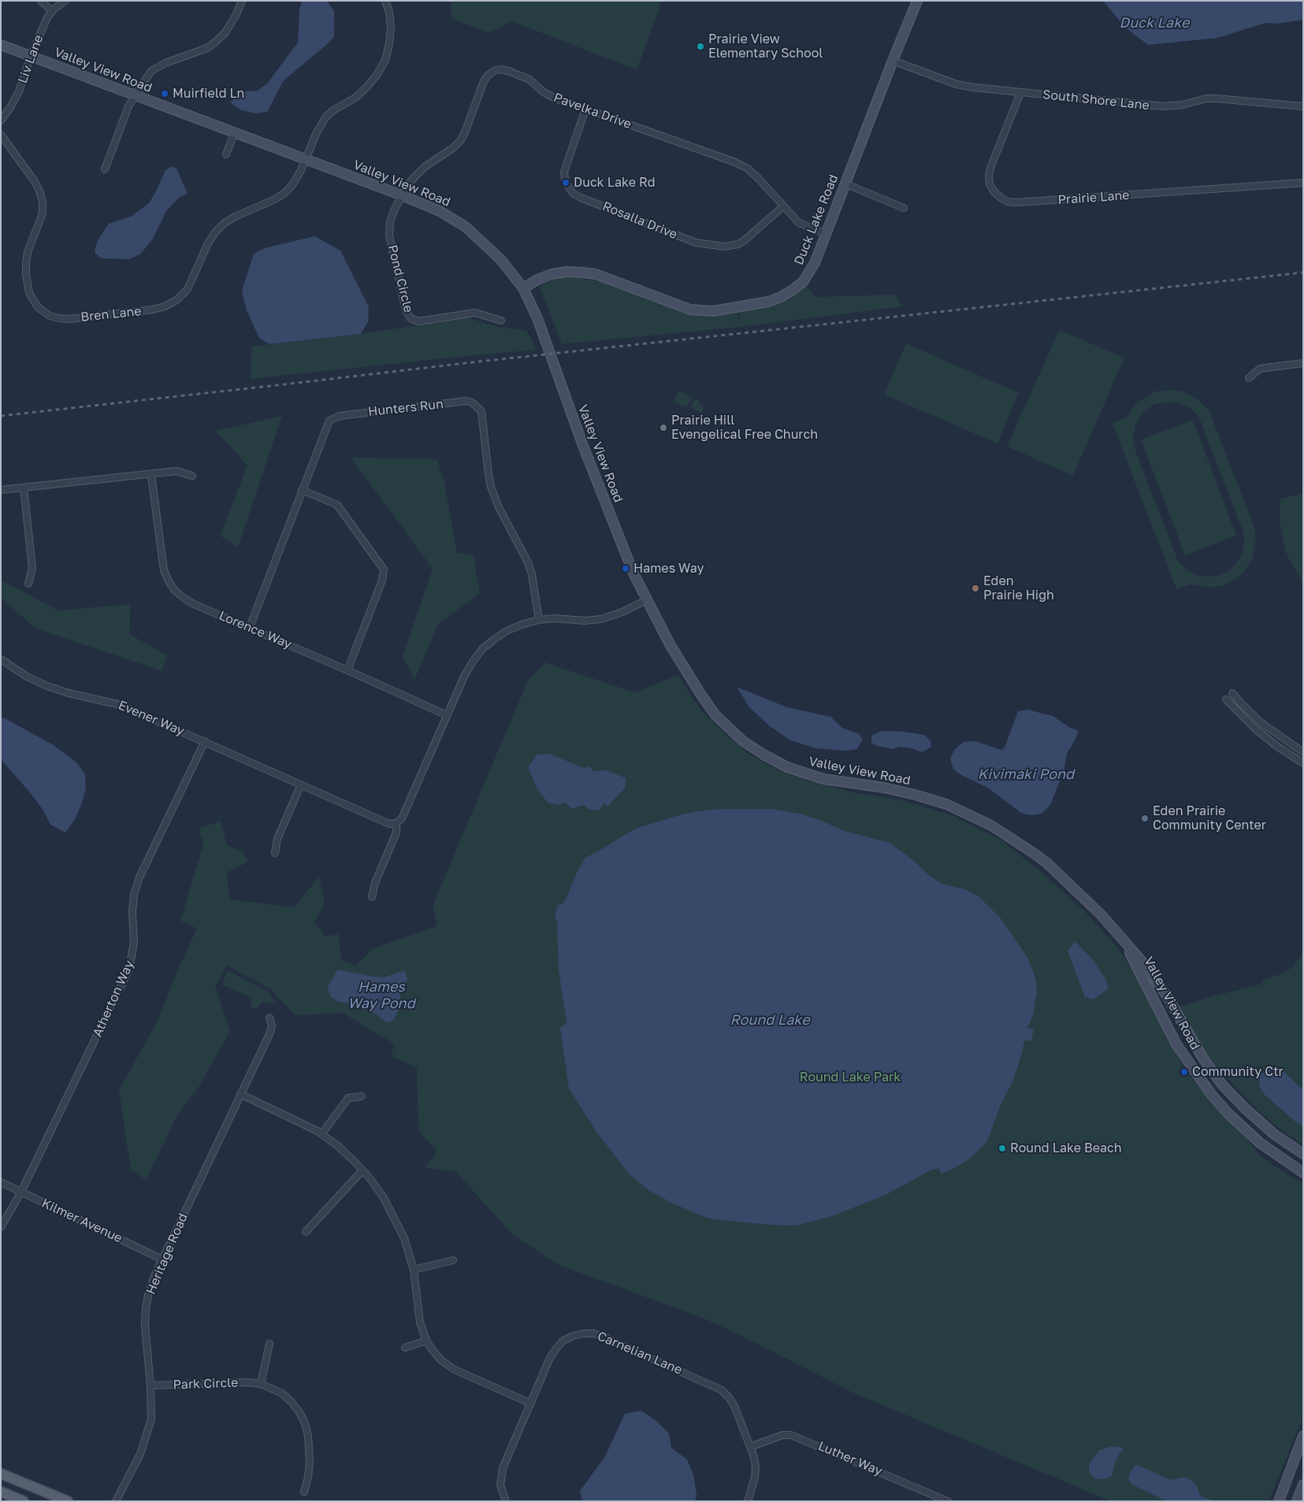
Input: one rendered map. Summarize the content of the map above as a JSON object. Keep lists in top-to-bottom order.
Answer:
{
  "streets": {
    "street": [
      "Liv Lane",
      "Valley View Road",
      "South Shore Lane",
      "Pavelka Drive",
      "Prairie Lane",
      "Duck Lake Road",
      "Rosalla Drive",
      "Pond Circle",
      "Bren Lane",
      "Hunters Run",
      "Lorence Way",
      "Evener Way",
      "Atherton Way",
      "Kilmer Avenue",
      "Heritage Road",
      "Carnelian Lane",
      "Park Circle",
      "Luther Way"
    ]
  },
  "crossings": [
    ["Liv Lane", "Valley View Road"],
    ["Valley View Road", "Pavelka Drive"],
    ["Valley View Road", "Duck Lake Road"],
    ["Valley View Road", "Pond Circle"],
    ["Valley View Road", "Bren Lane"],
    ["South Shore Lane", "Prairie Lane"],
    ["South Shore Lane", "Duck Lake Road"],
    ["Pavelka Drive", "Duck Lake Road"],
    ["Pavelka Drive", "Rosalla Drive"],
    ["Pavelka Drive", "Pond Circle"],
    ["Hunters Run", "Lorence Way"],
    ["Evener Way", "Atherton Way"],
    ["Atherton Way", "Kilmer Avenue"],
    ["Kilmer Avenue", "Heritage Road"],
    ["Heritage Road", "Park Circle"],
    ["Carnelian Lane", "Luther Way"]
  ],
  "water": [
    "Duck Lake",
    "Kivimaki Pond",
    "Hames Way Pond",
    "Round Lake"
  ],
  "parks": ["Round Lake Park"],
  "places": [
    "Prairie View Elementary School",
    "Muirfield Ln",
    "Duck Lake Rd",
    "Prairie Hill Evengelical Free Church",
    "Hames Way",
    "Eden Prairie High",
    "Eden Prairie Community Center",
    "Community Ctr",
    "Round Lake Beach"
  ]
}
